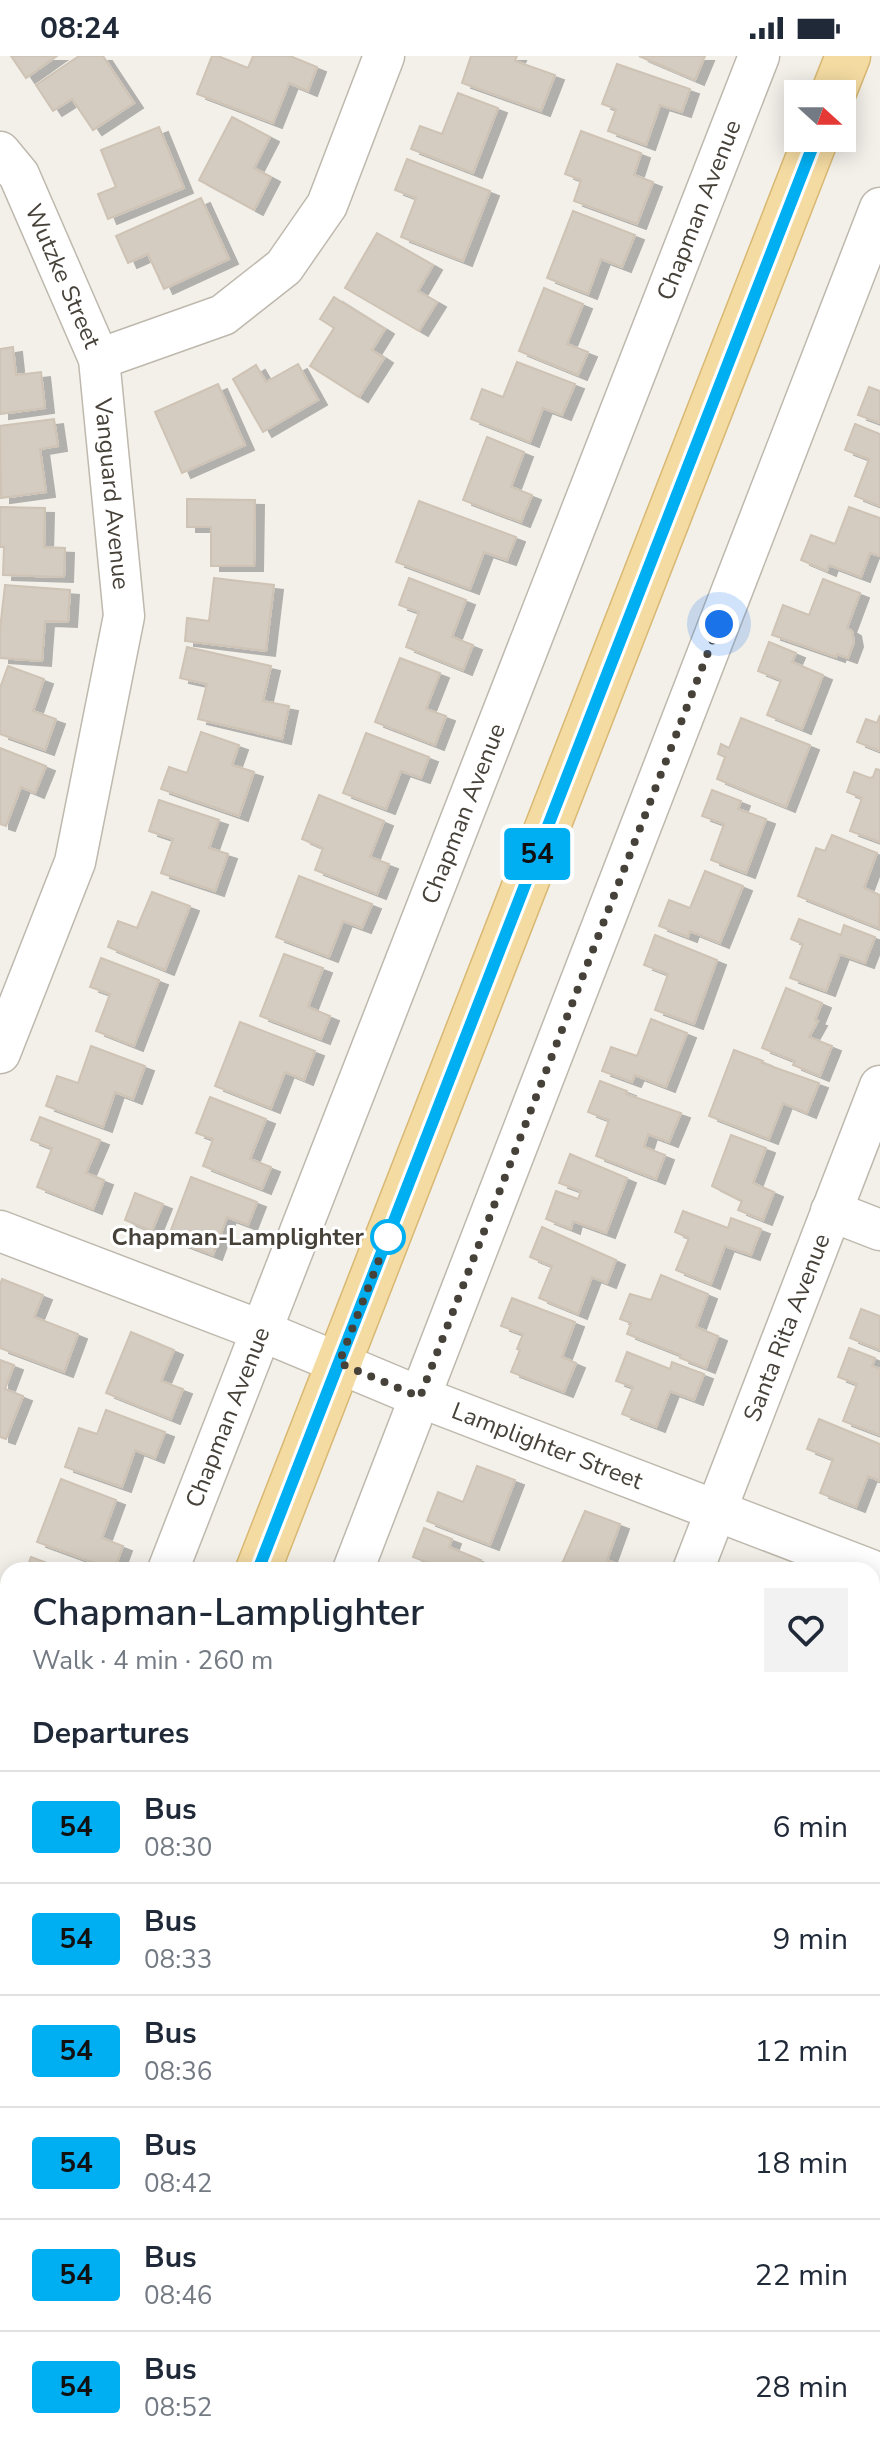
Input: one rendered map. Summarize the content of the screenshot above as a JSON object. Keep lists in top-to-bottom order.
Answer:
{
  "streets": {
    "street": [
      "Chapman Avenue",
      "Wutzke Street",
      "Vanguard Avenue",
      "Santa Rita Avenue",
      "Lamplighter Street"
    ]
  },
  "crossings": [
    ["Chapman Avenue", "Lamplighter Street"],
    ["Wutzke Street", "Vanguard Avenue"],
    ["Santa Rita Avenue", "Lamplighter Street"]
  ],
  "places": ["Chapman-Lamplighter"],
  "lines": ["bus line 54"],
  "north": "right",
  "page": {
    "status": "08:24",
    "on_map": "54",
    "heading": [
      ["Chapman-Lamplighter", "Walk · 4 min · 260 m"],
      "Departures"
    ],
    "list": [
      {
        "mark": "54",
        "name": "Bus",
        "note": "08:30",
        "value": "6 min"
      },
      {
        "mark": "54",
        "name": "Bus",
        "note": "08:33",
        "value": "9 min"
      },
      {
        "mark": "54",
        "name": "Bus",
        "note": "08:36",
        "value": "12 min"
      },
      {
        "mark": "54",
        "name": "Bus",
        "note": "08:42",
        "value": "18 min"
      },
      {
        "mark": "54",
        "name": "Bus",
        "note": "08:46",
        "value": "22 min"
      },
      {
        "mark": "54",
        "name": "Bus",
        "note": "08:52",
        "value": "28 min"
      }
    ]
  }
}
